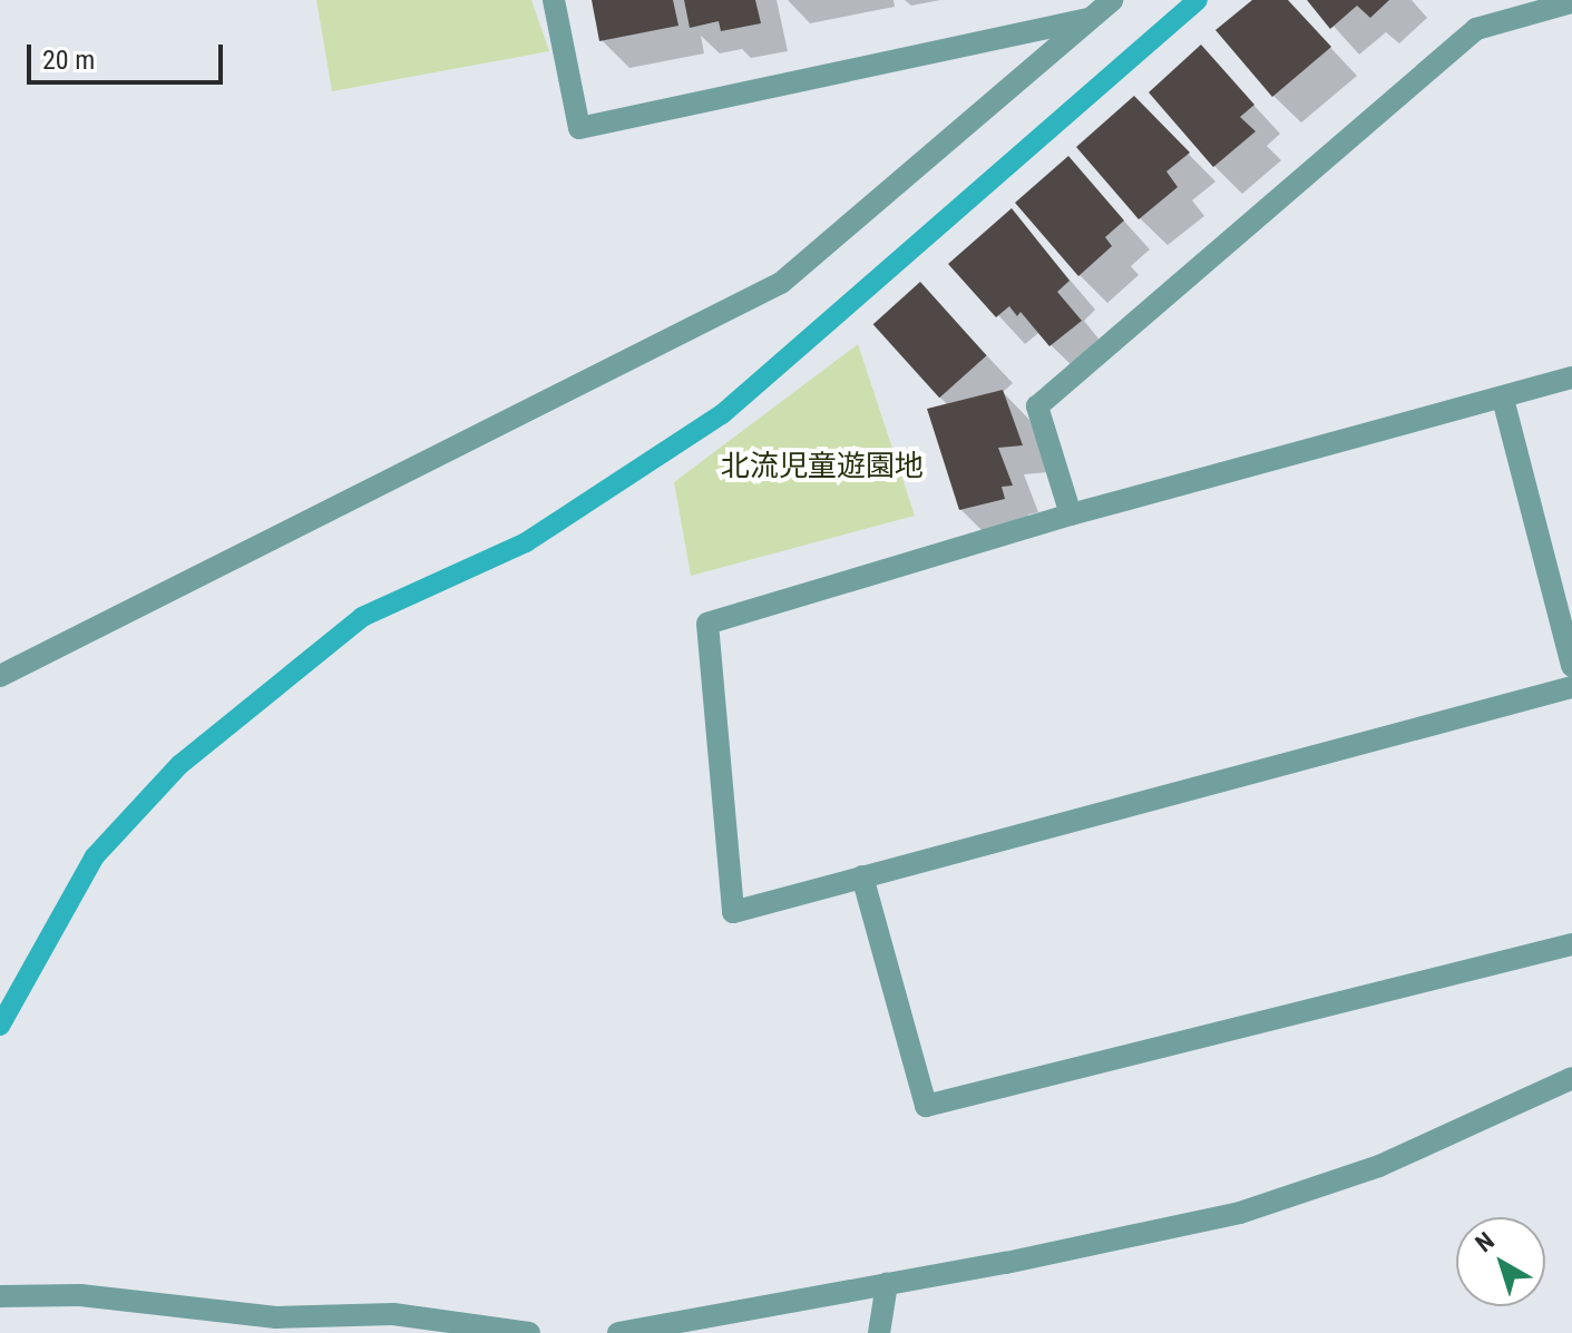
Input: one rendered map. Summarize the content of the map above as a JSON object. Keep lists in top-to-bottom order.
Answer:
{
  "parks": ["北流児童遊園地"],
  "scale_bar": "20 m",
  "north": "top left"
}
